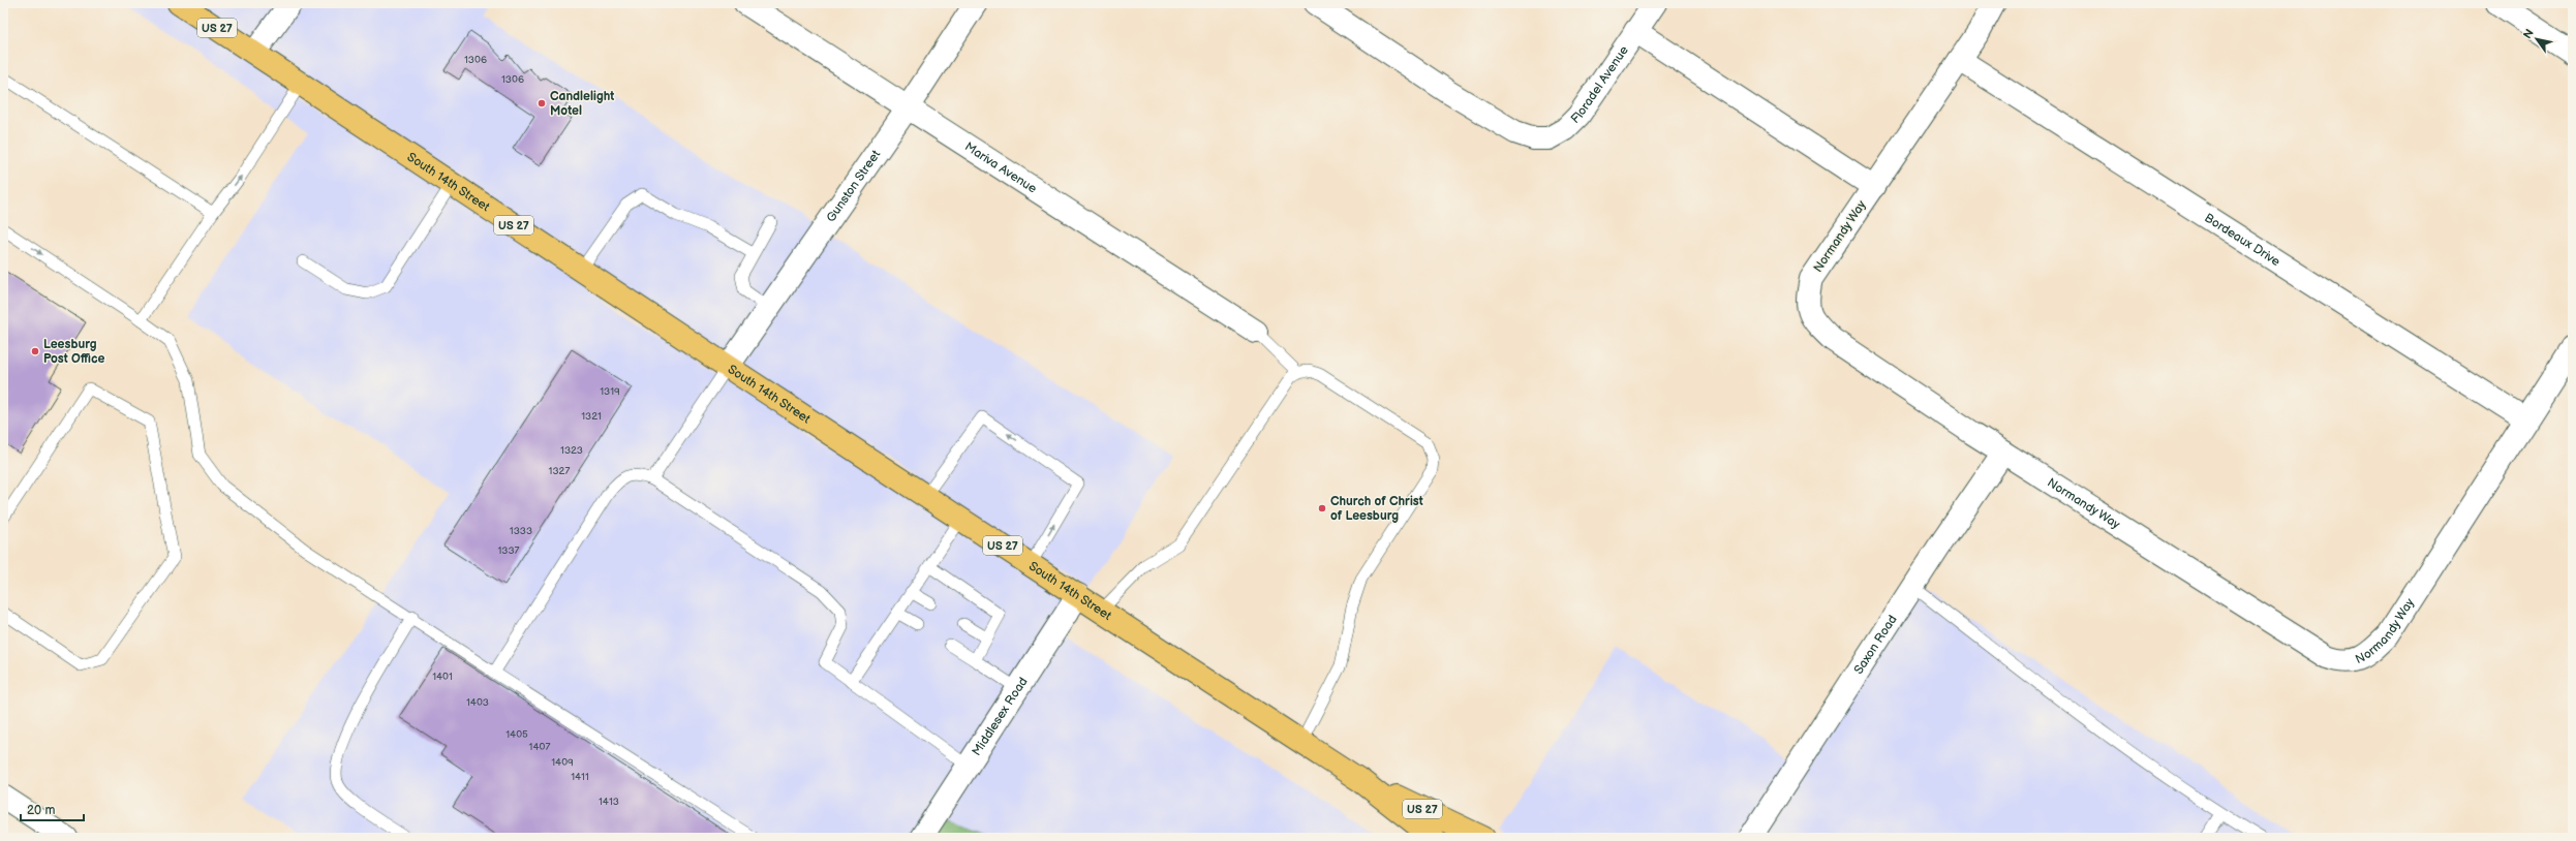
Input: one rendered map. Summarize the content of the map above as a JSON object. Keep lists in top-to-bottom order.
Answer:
{
  "streets": {
    "highway": ["US 27", "South 14th Street"],
    "street": [
      "Floradel Avenue",
      "Mariva Avenue",
      "Gunston Street",
      "Normandy Way",
      "Bordeaux Drive",
      "Saxon Road",
      "Middlesex Road"
    ]
  },
  "crossings": [
    ["Floradel Avenue", "Normandy Way"],
    ["Mariva Avenue", "Gunston Street"],
    ["South 14th Street", "Gunston Street"],
    ["South 14th Street", "Middlesex Road"],
    ["Normandy Way", "Bordeaux Drive"],
    ["Normandy Way", "Saxon Road"]
  ],
  "places": ["Candlelight Motel", "Leesburg Post Office", "Church of Christ of Leesburg"],
  "house_numbers": [
    "1306",
    "1306",
    "1319",
    "1321",
    "1323",
    "1327",
    "1333",
    "1337",
    "1401",
    "1403",
    "1405",
    "1407",
    "1409",
    "1411",
    "1413"
  ],
  "scale_bar": "20 m",
  "north": "top left"
}
